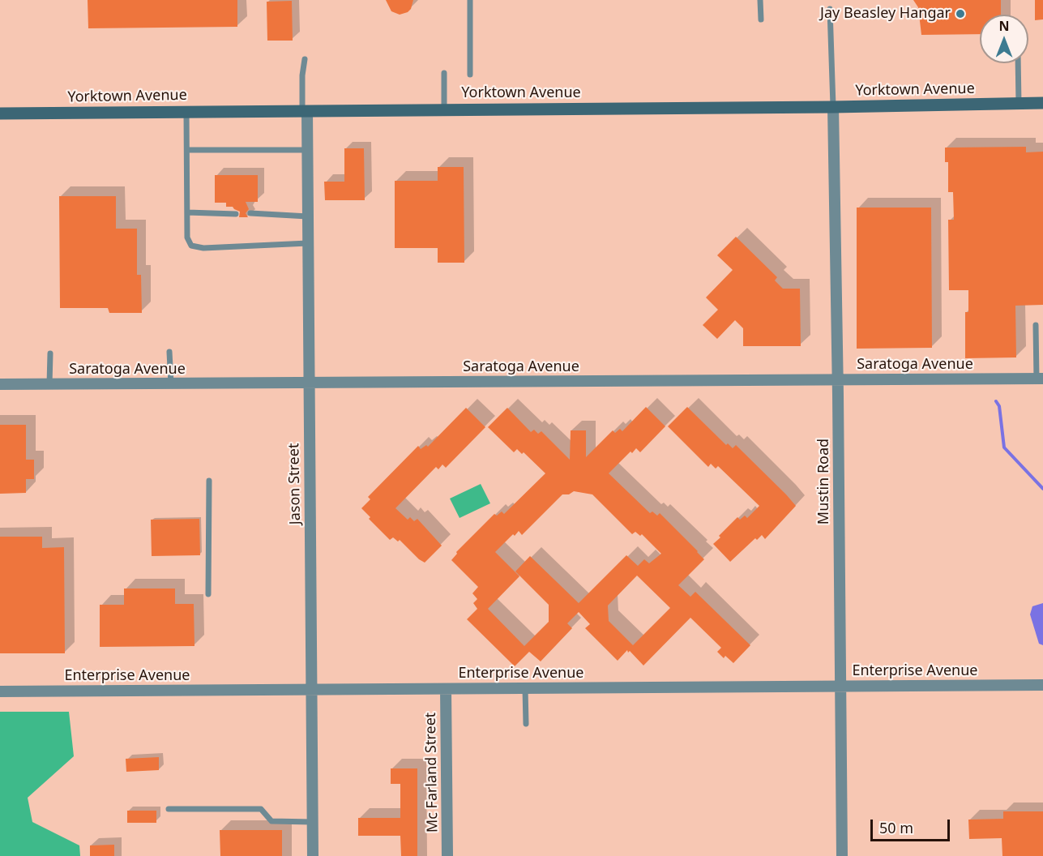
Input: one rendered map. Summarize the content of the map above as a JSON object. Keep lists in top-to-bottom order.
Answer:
{
  "streets": {
    "main road": ["Yorktown Avenue"],
    "street": [
      "Saratoga Avenue",
      "Mustin Road",
      "Jason Street",
      "Enterprise Avenue",
      "Mc Farland Street"
    ]
  },
  "crossings": [
    ["Yorktown Avenue", "Mustin Road"],
    ["Yorktown Avenue", "Jason Street"],
    ["Saratoga Avenue", "Mustin Road"],
    ["Saratoga Avenue", "Jason Street"],
    ["Mustin Road", "Enterprise Avenue"],
    ["Jason Street", "Enterprise Avenue"],
    ["Enterprise Avenue", "Mc Farland Street"]
  ],
  "places": ["Jay Beasley Hangar"],
  "scale_bar": "50 m",
  "north": "top"
}
